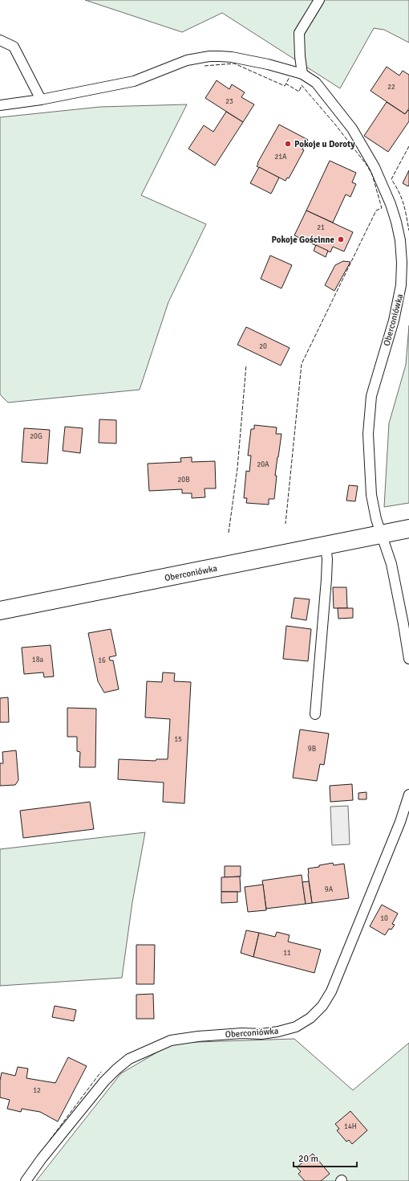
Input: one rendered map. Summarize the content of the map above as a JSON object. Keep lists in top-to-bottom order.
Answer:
{
  "streets": {
    "street": ["Oberconiówka"]
  },
  "places": ["Pokoje u Doroty", "Pokoje Gościnne"],
  "house_numbers": [
    "22",
    "23",
    "21A",
    "21",
    "20",
    "20G",
    "20A",
    "20B",
    "18a",
    "16",
    "15",
    "9B",
    "9A",
    "10",
    "11",
    "12",
    "14H"
  ],
  "scale_bar": "20 m"
}
